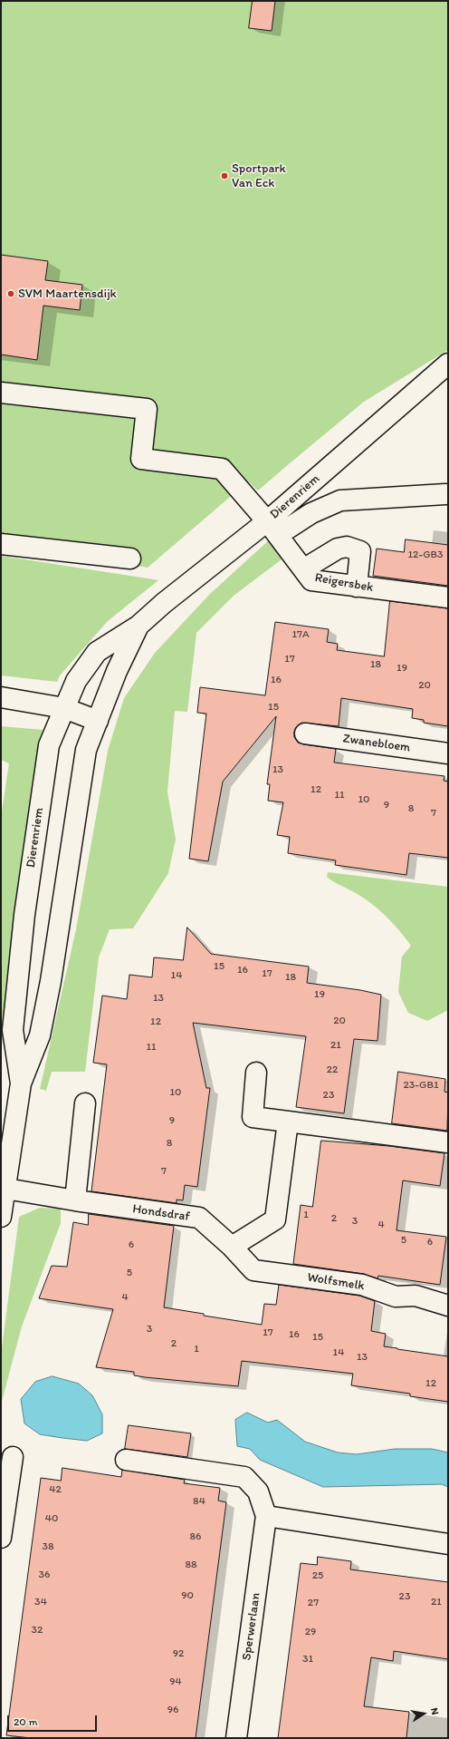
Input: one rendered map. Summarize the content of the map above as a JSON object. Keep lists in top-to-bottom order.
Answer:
{
  "streets": {
    "street": [
      "Dierenriem",
      "Reigersbek",
      "Zwanebloem",
      "Hondsdraf",
      "Wolfsmelk",
      "Sperwerlaan"
    ]
  },
  "crossings": [
    ["Dierenriem", "Reigersbek"],
    ["Dierenriem", "Hondsdraf"],
    ["Hondsdraf", "Wolfsmelk"]
  ],
  "places": ["Sportpark Van Eck", "SVM Maartensdijk"],
  "house_numbers": [
    "12-GB3",
    "17A",
    "17",
    "18",
    "19",
    "16",
    "20",
    "15",
    "13",
    "12",
    "11",
    "10",
    "9",
    "8",
    "7",
    "15",
    "16",
    "17",
    "14",
    "18",
    "19",
    "13",
    "20",
    "12",
    "21",
    "11",
    "22",
    "23-GB1",
    "10",
    "23",
    "9",
    "8",
    "7",
    "1",
    "2",
    "3",
    "4",
    "5",
    "6",
    "6",
    "5",
    "4",
    "3",
    "17",
    "16",
    "15",
    "2",
    "1",
    "14",
    "13",
    "12",
    "42",
    "84",
    "40",
    "86",
    "38",
    "88",
    "36",
    "25",
    "90",
    "23",
    "34",
    "21",
    "27",
    "32",
    "29",
    "92",
    "31",
    "94",
    "96"
  ],
  "scale_bar": "20 m",
  "north": "right"
}
